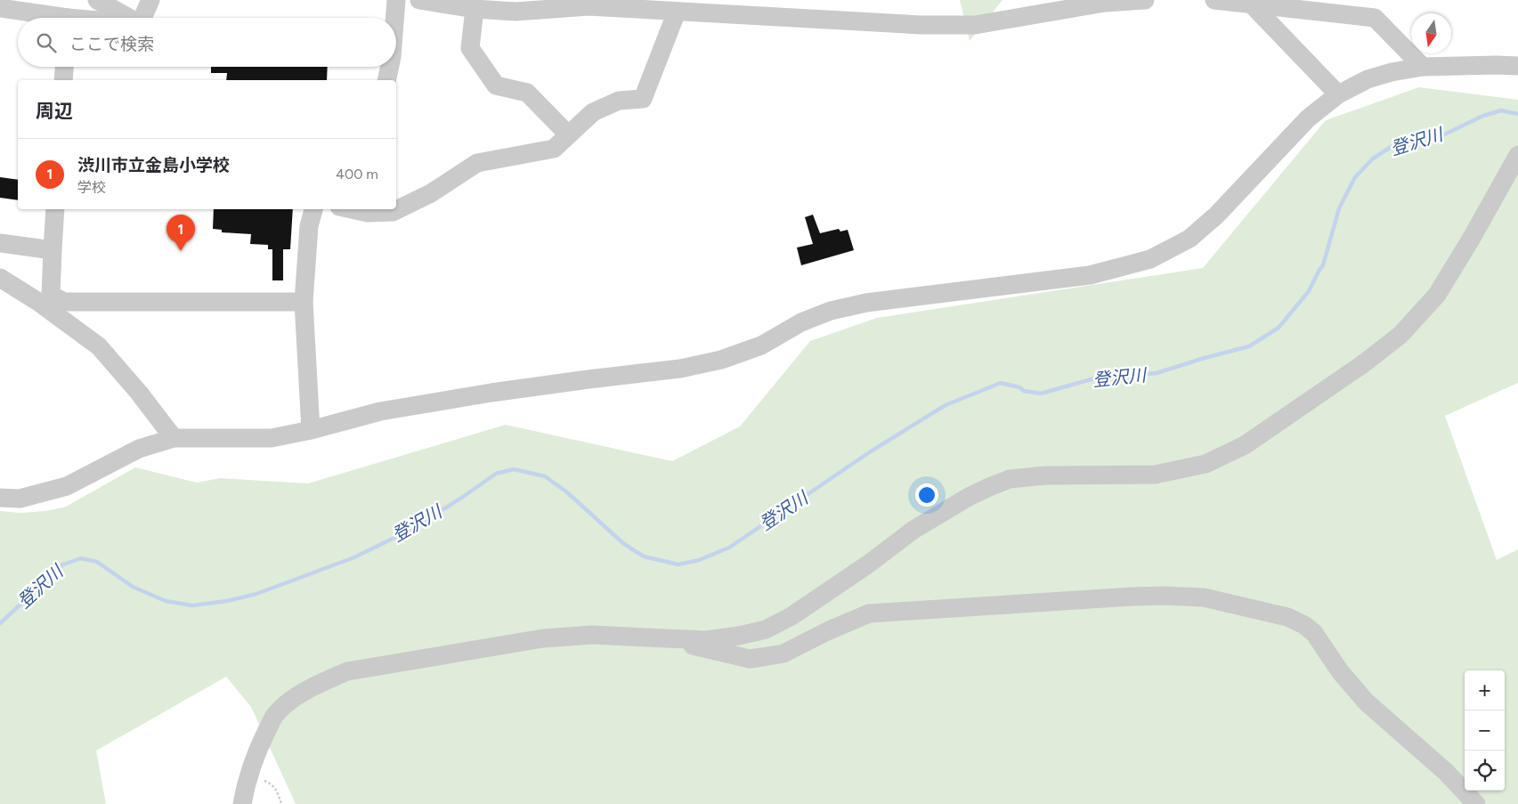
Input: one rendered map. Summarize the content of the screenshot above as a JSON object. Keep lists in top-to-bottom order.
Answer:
{
  "water": ["登沢川"],
  "north": "bottom",
  "page": {
    "search": "ここで検索",
    "heading": "周辺",
    "list": [
      {
        "mark": "1",
        "name": "渋川市立金島小学校",
        "note": "学校",
        "value": "400 m"
      }
    ],
    "pins": "1",
    "map_buttons": ["+", "−"]
  }
}
